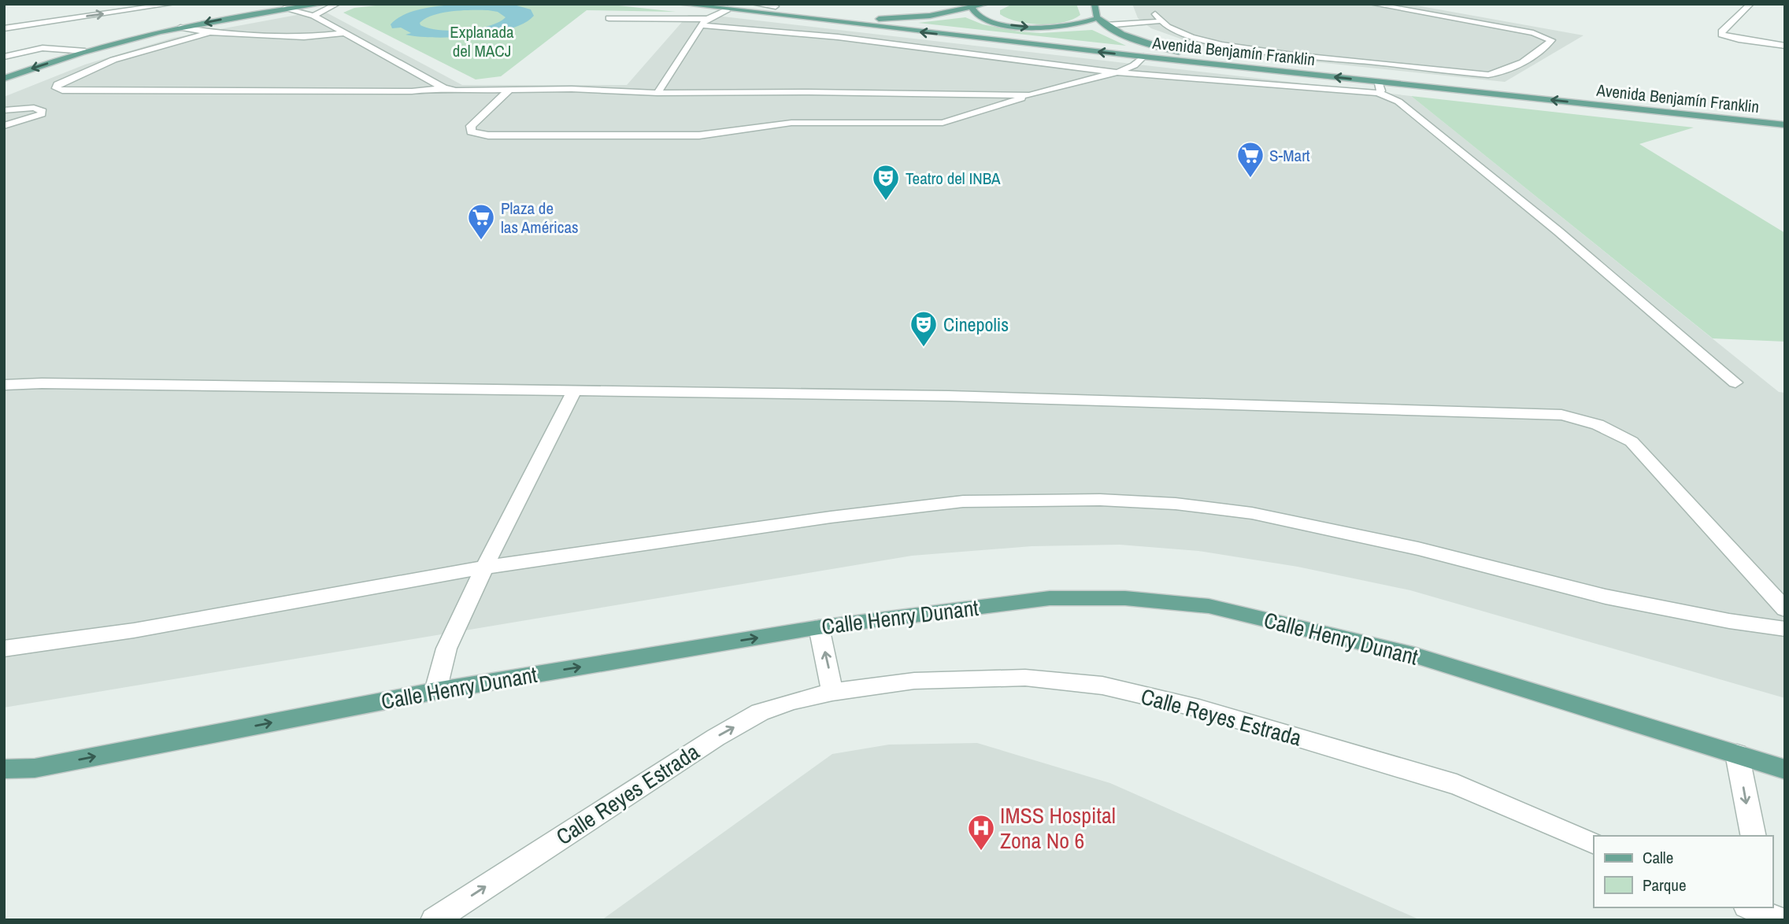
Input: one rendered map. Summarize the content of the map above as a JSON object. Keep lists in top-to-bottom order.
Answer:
{
  "streets": {
    "main road": ["Avenida Benjamín Franklin", "Calle Henry Dunant"],
    "street": ["Calle Reyes Estrada"]
  },
  "one_way": ["Calle Henry Dunant", "Calle Reyes Estrada"],
  "parks": ["Explanada del MACJ"],
  "places": {
    "supermarket": ["S-Mart", "Plaza de las Américas"],
    "theatre": ["Teatro del INBA", "Cinepolis"],
    "hospital": ["IMSS Hospital Zona No 6"]
  },
  "legend": ["Calle", "Parque"]
}
